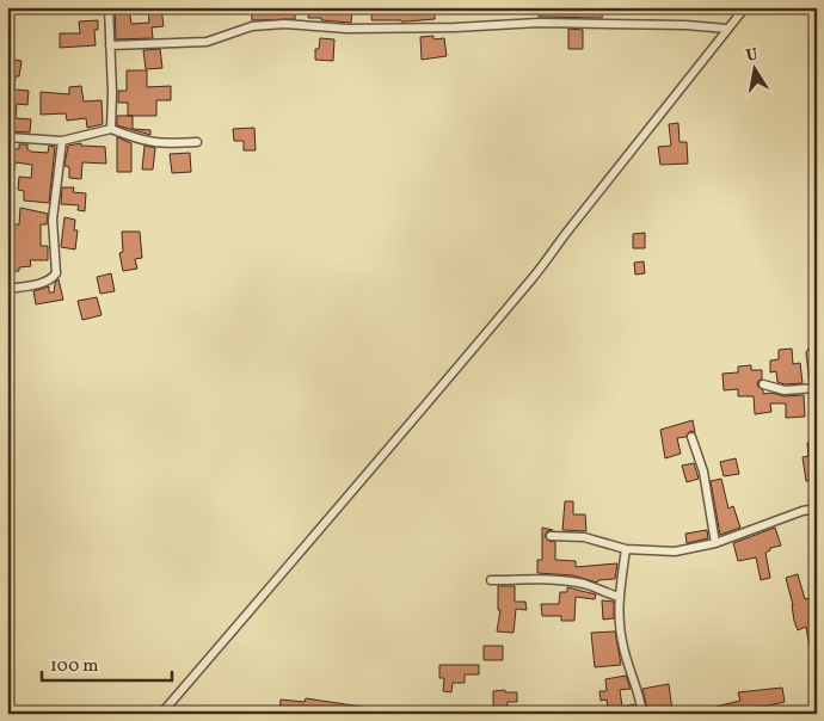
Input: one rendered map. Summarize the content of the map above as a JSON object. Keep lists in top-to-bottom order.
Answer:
{
  "scale_bar": "100 m",
  "north": "top"
}
